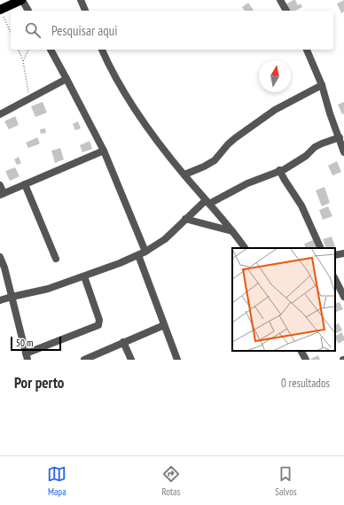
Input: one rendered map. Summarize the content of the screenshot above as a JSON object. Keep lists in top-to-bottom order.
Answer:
{
  "scale_bar": "50 m",
  "north": "top",
  "page": {
    "search": "Pesquisar aqui",
    "scale": "50 m",
    "heading": ["Por perto", "0 resultados"],
    "nav": ["Mapa", "Rotas", "Salvos"]
  }
}
